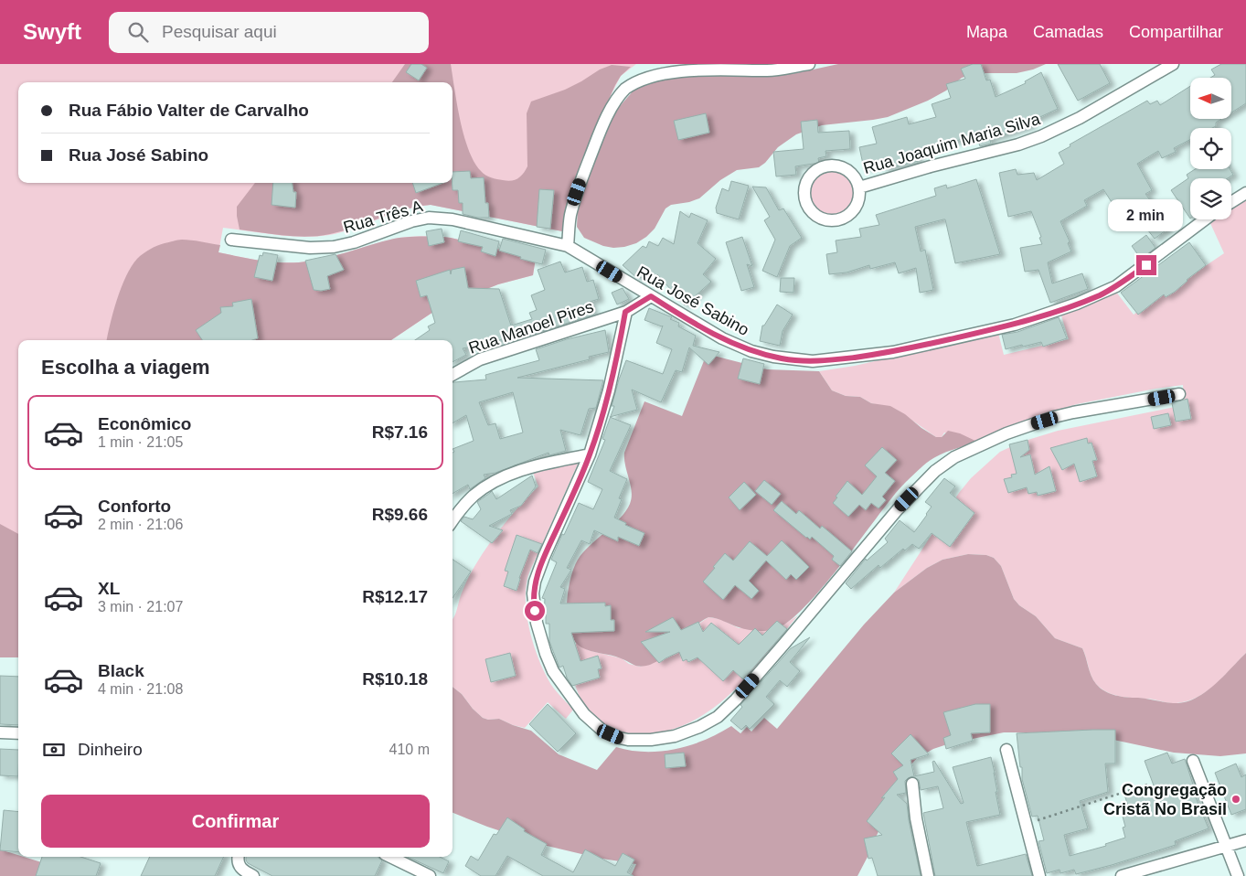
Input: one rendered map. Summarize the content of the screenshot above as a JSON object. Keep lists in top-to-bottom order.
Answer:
{
  "streets": {
    "street": [
      "Rua Joaquim Maria Silva",
      "Rua Três A",
      "Rua José Sabino",
      "Rua Manoel Pires"
    ]
  },
  "crossings": [
    ["Rua Três A", "Rua José Sabino"],
    ["Rua José Sabino", "Rua Manoel Pires"]
  ],
  "places": ["Congregação Cristã No Brasil"],
  "north": "left",
  "page": {
    "header": "Swyft",
    "search": "Pesquisar aqui",
    "nav": ["Mapa", "Camadas", "Compartilhar"],
    "banner": ["Rua Fábio Valter de Carvalho", "Rua José Sabino"],
    "bubble": "2 min",
    "heading": "Escolha a viagem",
    "list": [
      {
        "name": "Econômico",
        "note": "1 min · 21:05",
        "value": "R$7.16"
      },
      {
        "name": "Conforto",
        "note": "2 min · 21:06",
        "value": "R$9.66"
      },
      {
        "name": "XL",
        "note": "3 min · 21:07",
        "value": "R$12.17"
      },
      {
        "name": "Black",
        "note": "4 min · 21:08",
        "value": "R$10.18"
      }
    ],
    "pay": ["Dinheiro", "410 m"],
    "buttons": "Confirmar"
  }
}
